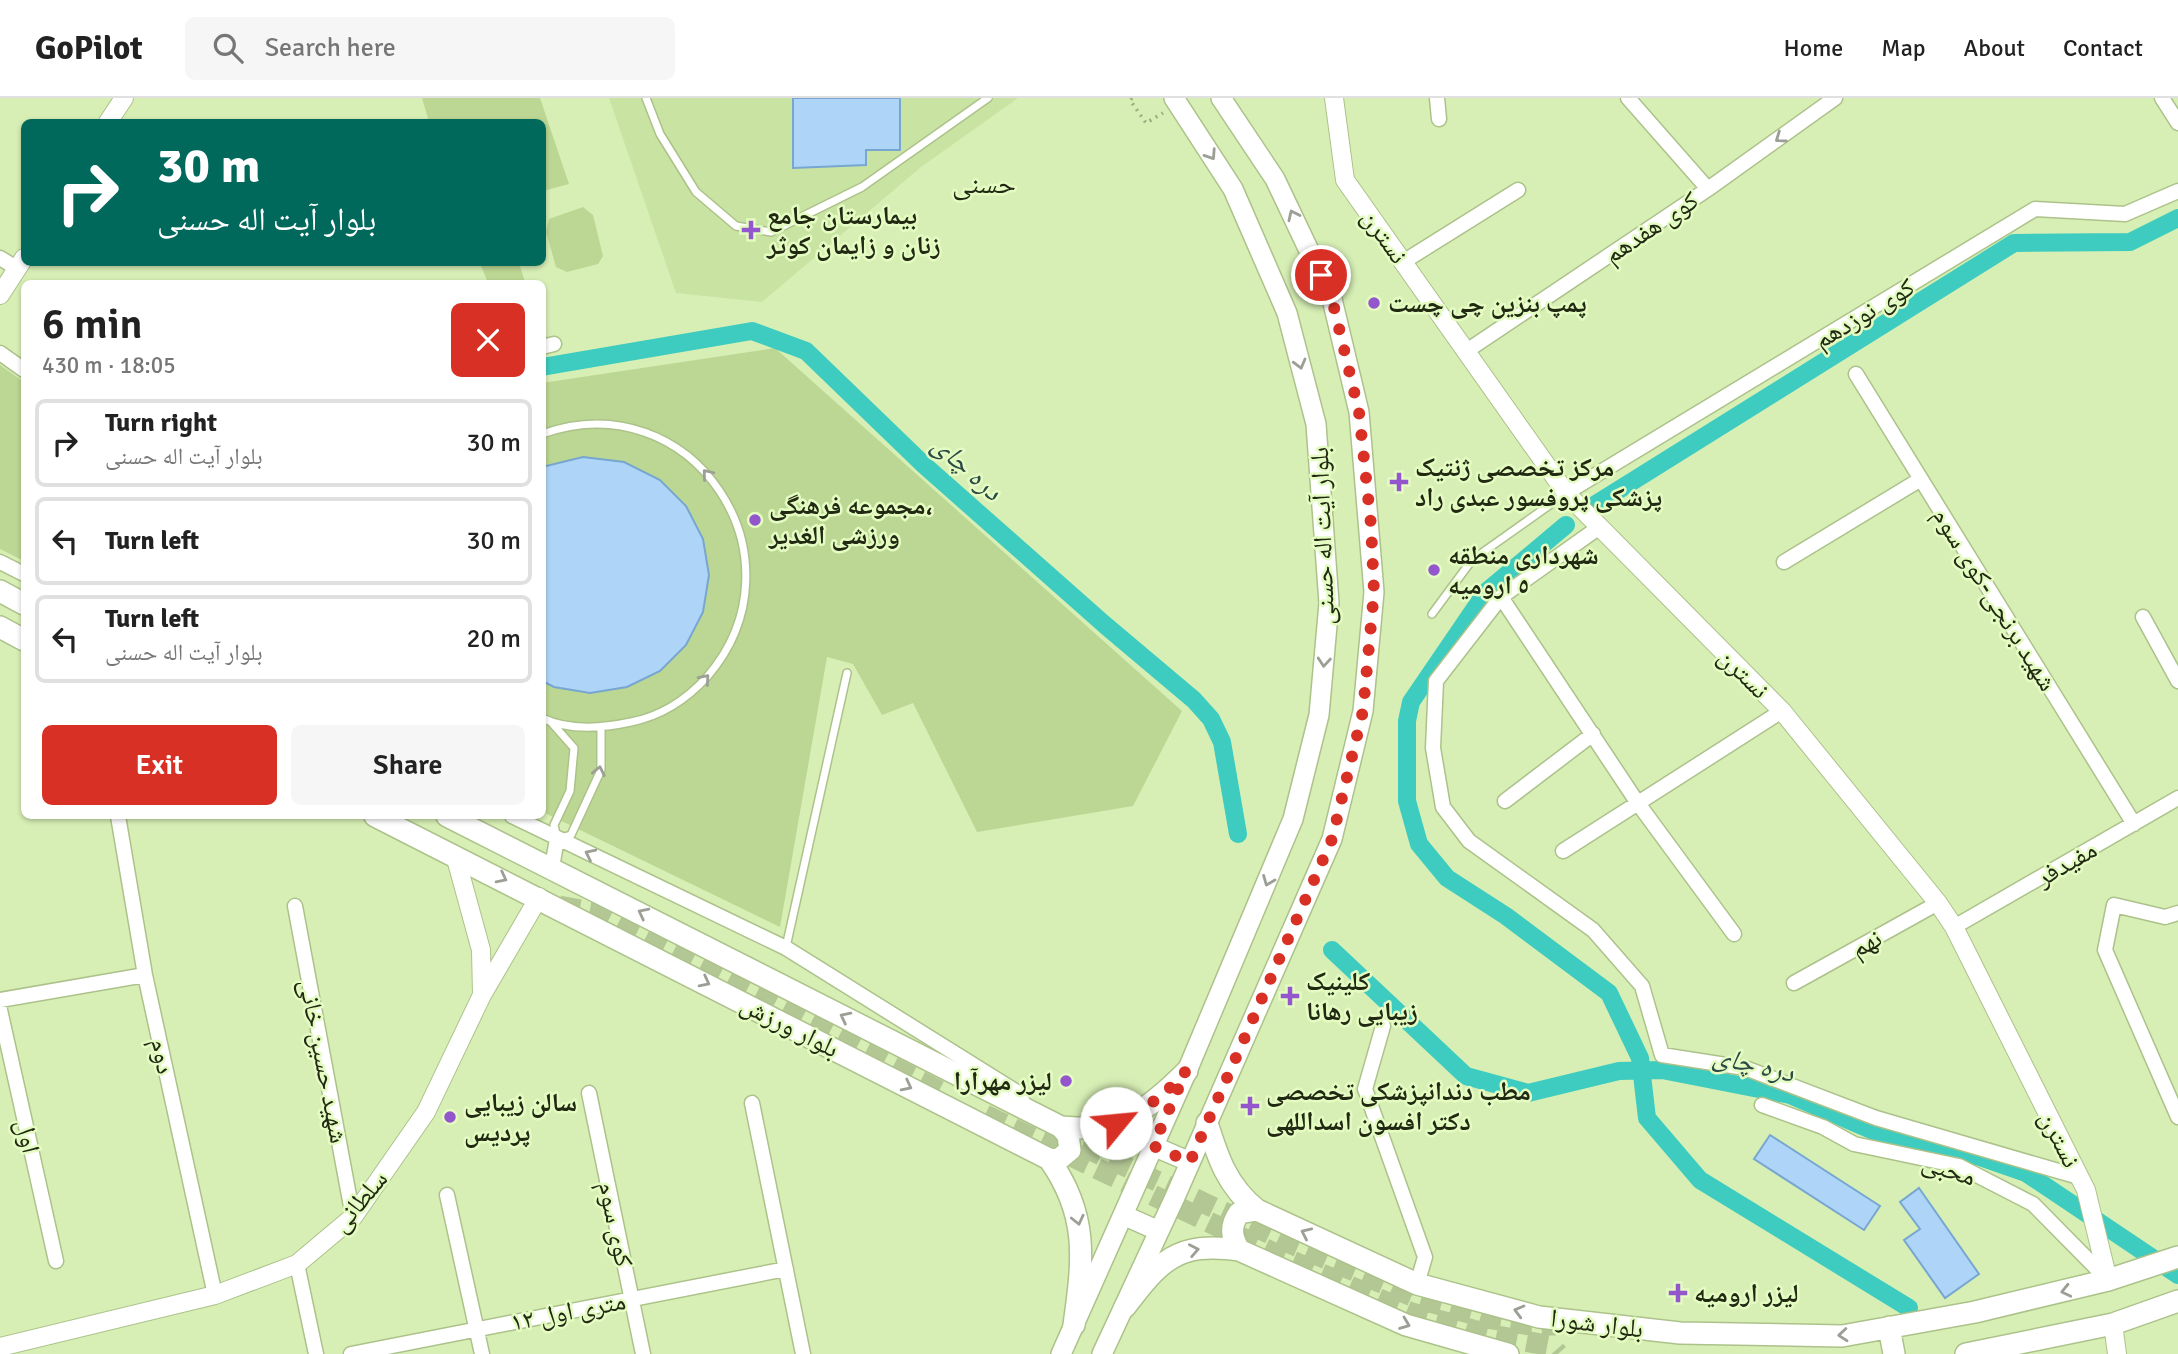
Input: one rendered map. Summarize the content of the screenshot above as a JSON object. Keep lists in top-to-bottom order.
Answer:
{
  "streets": {
    "main road": ["بلوار آیت اله حسنی", "بلوار ورزش", "بلوار شورا"],
    "street": [
      "کوی هفدهم",
      "نسترن",
      "کوی نوزدهم",
      "شهید برنجی-کوی سوم",
      "مفیدفر",
      "نهم",
      "دوم",
      "شهید حسین خانی",
      "اول",
      "محبی",
      "سلطانی",
      "کوی سوم",
      "۱۲ متری اول"
    ]
  },
  "crossings": [
    ["کوی هفدهم", "نسترن"],
    ["نسترن", "کوی نوزدهم"],
    ["نسترن", "مفیدفر"],
    ["نسترن", "نهم"],
    ["نسترن", "محبی"],
    ["نسترن", "بلوار شورا"],
    ["بلوار آیت اله حسنی", "بلوار ورزش"],
    ["بلوار آیت اله حسنی", "بلوار شورا"],
    ["شهید برنجی-کوی سوم", "مفیدفر"],
    ["بلوار ورزش", "سلطانی"],
    ["دوم", "سلطانی"],
    ["شهید حسین خانی", "سلطانی"],
    ["محبی", "بلوار شورا"],
    ["کوی سوم", "۱۲ متری اول"]
  ],
  "districts": ["حسنی"],
  "water": ["دره چای"],
  "places": {
    "health": [
      "بیمارستان جامع زنان و زایمان کوثر",
      "مرکز تخصصی ژنتیک پزشکی پروفسور عبدی راد",
      "کلینیک زیبایی رهانا",
      "مطب دندانپزشکی تخصصی دکتر افسون اسداللهی",
      "لیزر ارومیه"
    ],
    "other": [
      "پمپ بنزین چى چست",
      "مجموعه فرهنگی، ورزشی الغدیر",
      "شهردارى منطقه ٥ ارومیه",
      "لیزر مهرآرا",
      "سالن زیبایی پردیس"
    ]
  },
  "page": {
    "header": "GoPilot",
    "search": "Search here",
    "nav": [
      "Home",
      "Map",
      "About",
      "Contact"
    ],
    "turn": ["30 m", "بلوار آیت اله حسنی"],
    "heading": ["6 min", "430 m · 18:05"],
    "list": [
      {
        "name": "Turn right",
        "note": "بلوار آیت اله حسنی",
        "value": "30 m"
      },
      {
        "name": "Turn left",
        "value": "30 m"
      },
      {
        "name": "Turn left",
        "note": "بلوار آیت اله حسنی",
        "value": "20 m"
      }
    ],
    "buttons": ["Exit", "Share"]
  }
}
